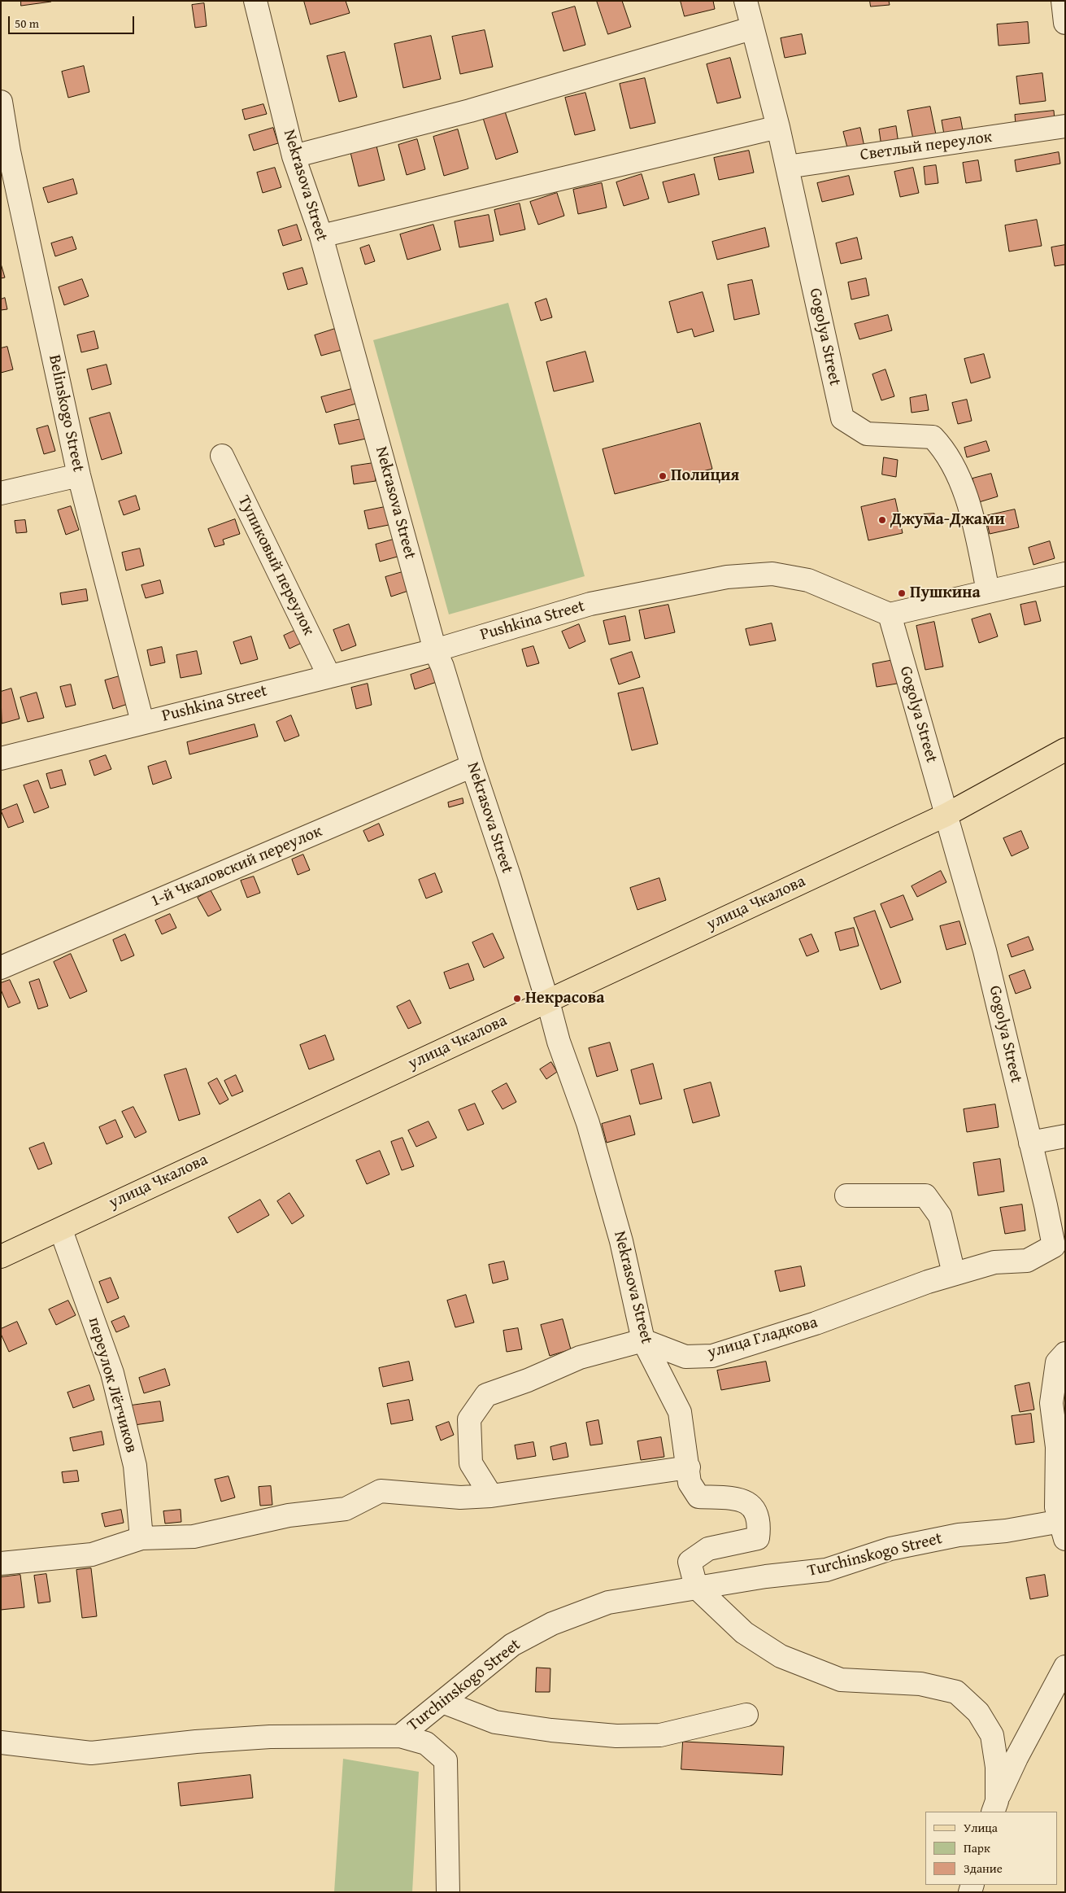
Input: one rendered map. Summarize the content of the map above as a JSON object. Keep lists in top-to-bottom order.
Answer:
{
  "streets": {
    "main road": ["улица Чкалова"],
    "street": [
      "Светлый переулок",
      "Nekrasova Street",
      "Gogolya Street",
      "Belinskogo Street",
      "Тупиковый переулок",
      "Pushkina Street",
      "1-й Чкаловский переулок",
      "улица Гладкова",
      "переулок Лётчиков",
      "Turchinskogo Street"
    ]
  },
  "crossings": [
    ["Светлый переулок", "Gogolya Street"],
    ["Nekrasova Street", "Pushkina Street"],
    ["Nekrasova Street", "1-й Чкаловский переулок"],
    ["Nekrasova Street", "улица Чкалова"],
    ["Nekrasova Street", "улица Гладкова"],
    ["Nekrasova Street", "Turchinskogo Street"],
    ["Gogolya Street", "Pushkina Street"],
    ["Gogolya Street", "улица Чкалова"],
    ["Gogolya Street", "улица Гладкова"],
    ["Belinskogo Street", "Pushkina Street"],
    ["Тупиковый переулок", "Pushkina Street"],
    ["улица Чкалова", "переулок Лётчиков"]
  ],
  "places": [
    "Полиция",
    "Джума-Джами",
    "Пушкина",
    "Некрасова"
  ],
  "legend": ["Улица", "Парк", "Здание"],
  "scale_bar": "50 m"
}
